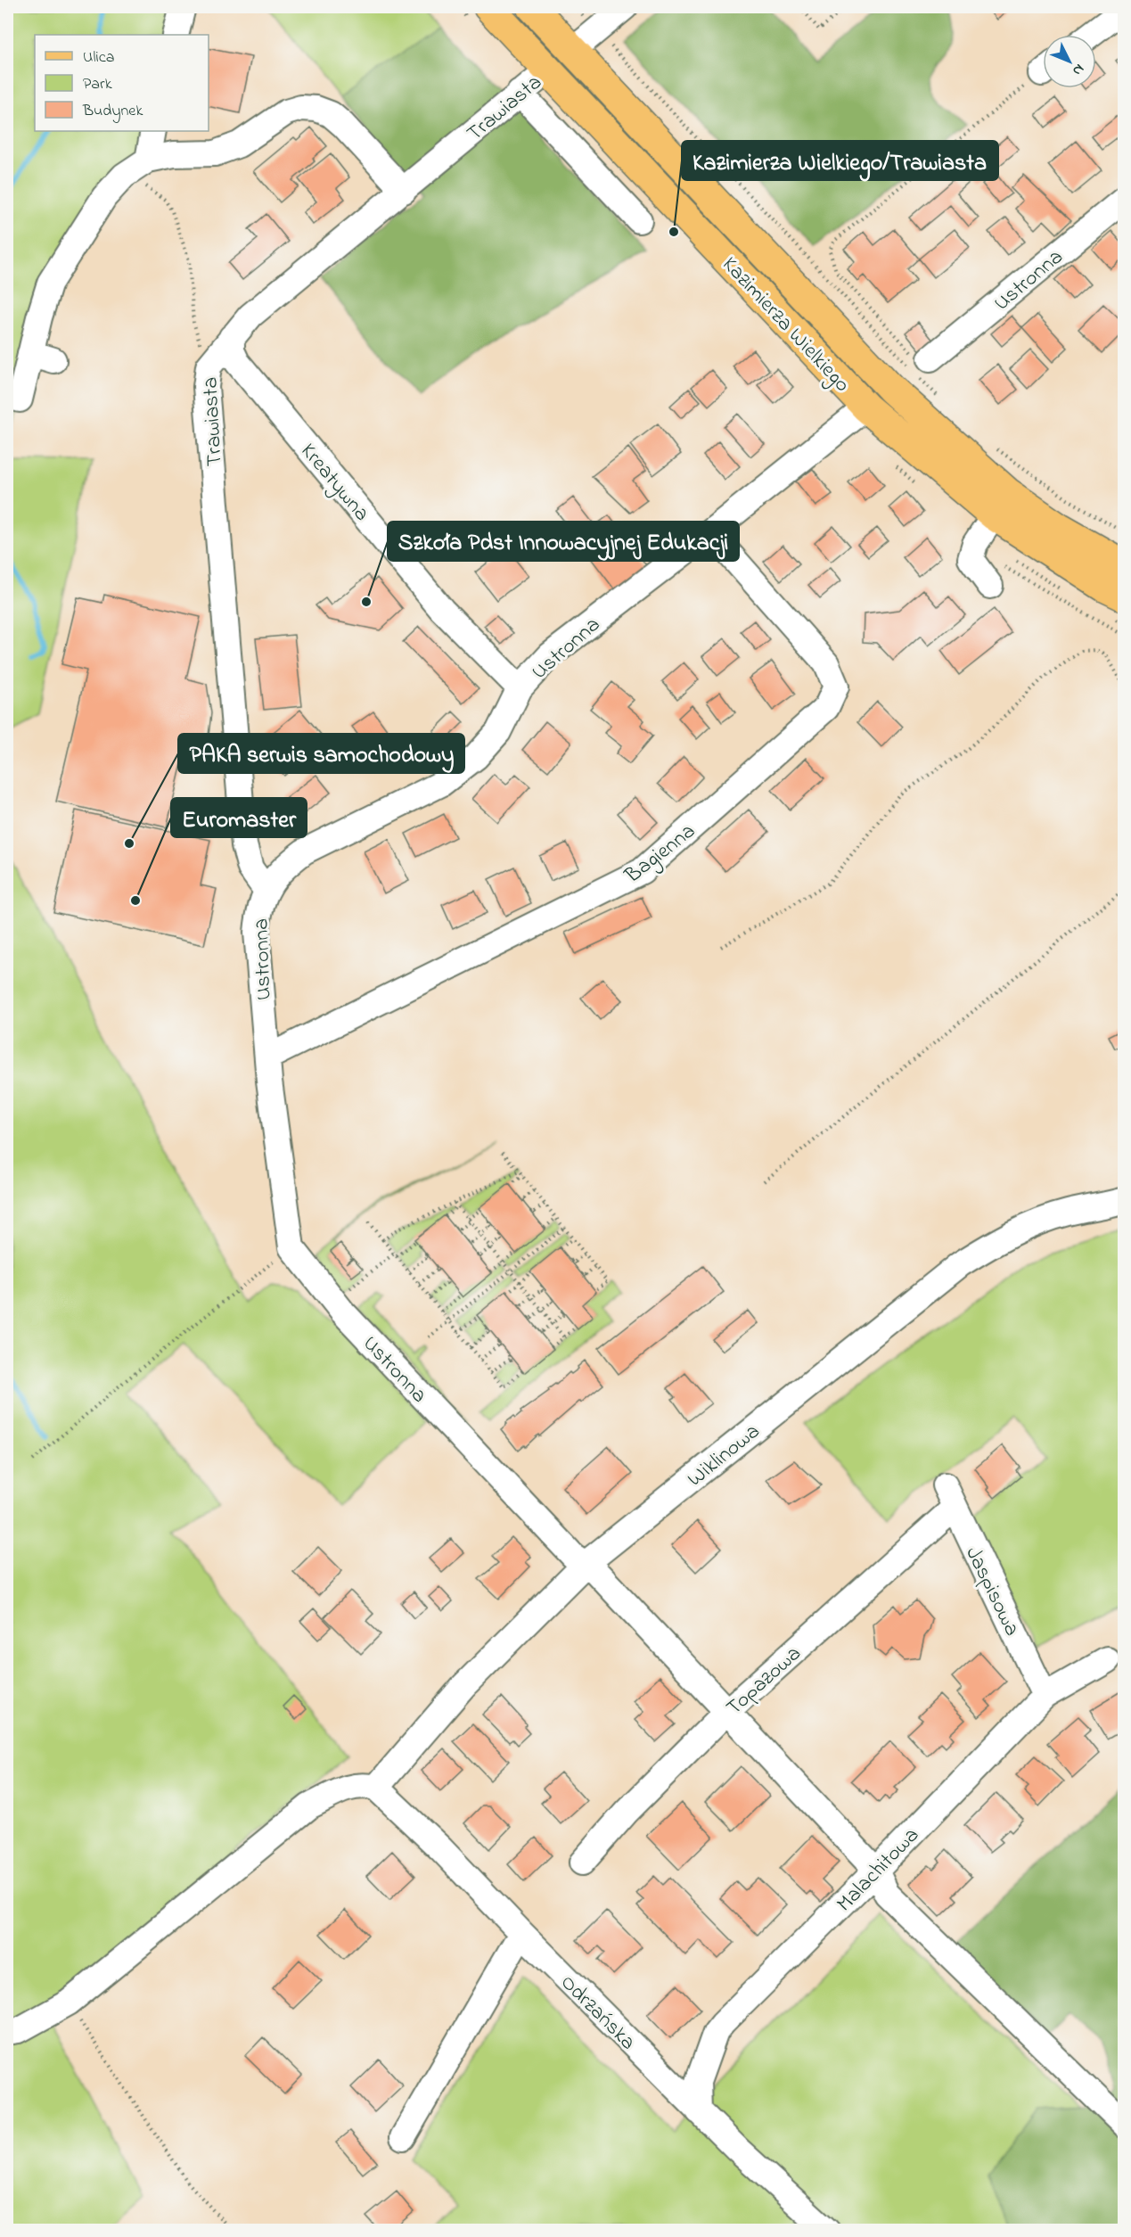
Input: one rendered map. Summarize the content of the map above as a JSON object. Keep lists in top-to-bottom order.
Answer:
{
  "streets": {
    "main road": ["Kazimierza Wielkiego"],
    "street": [
      "Trawiasta",
      "Ustronna",
      "Kreatywna",
      "Bagienna",
      "Wiklinowa",
      "Jaspisowa",
      "Topazowa",
      "Malachitowa",
      "Odrzańska"
    ]
  },
  "crossings": [
    ["Trawiasta", "Ustronna"],
    ["Trawiasta", "Kazimierza Wielkiego"],
    ["Trawiasta", "Kreatywna"],
    ["Ustronna", "Kazimierza Wielkiego"],
    ["Ustronna", "Kreatywna"],
    ["Ustronna", "Bagienna"],
    ["Ustronna", "Wiklinowa"],
    ["Ustronna", "Topazowa"],
    ["Ustronna", "Malachitowa"],
    ["Wiklinowa", "Odrzańska"],
    ["Jaspisowa", "Topazowa"],
    ["Jaspisowa", "Malachitowa"],
    ["Malachitowa", "Odrzańska"]
  ],
  "places": [
    "Kazimierza Wielkiego/Trawiasta",
    "Szkoła Pdst Innowacyjnej Edukacji",
    "PAKA serwis samochodowy",
    "Euromaster"
  ],
  "legend": ["Ulica", "Park", "Budynek"],
  "north": "bottom right"
}
